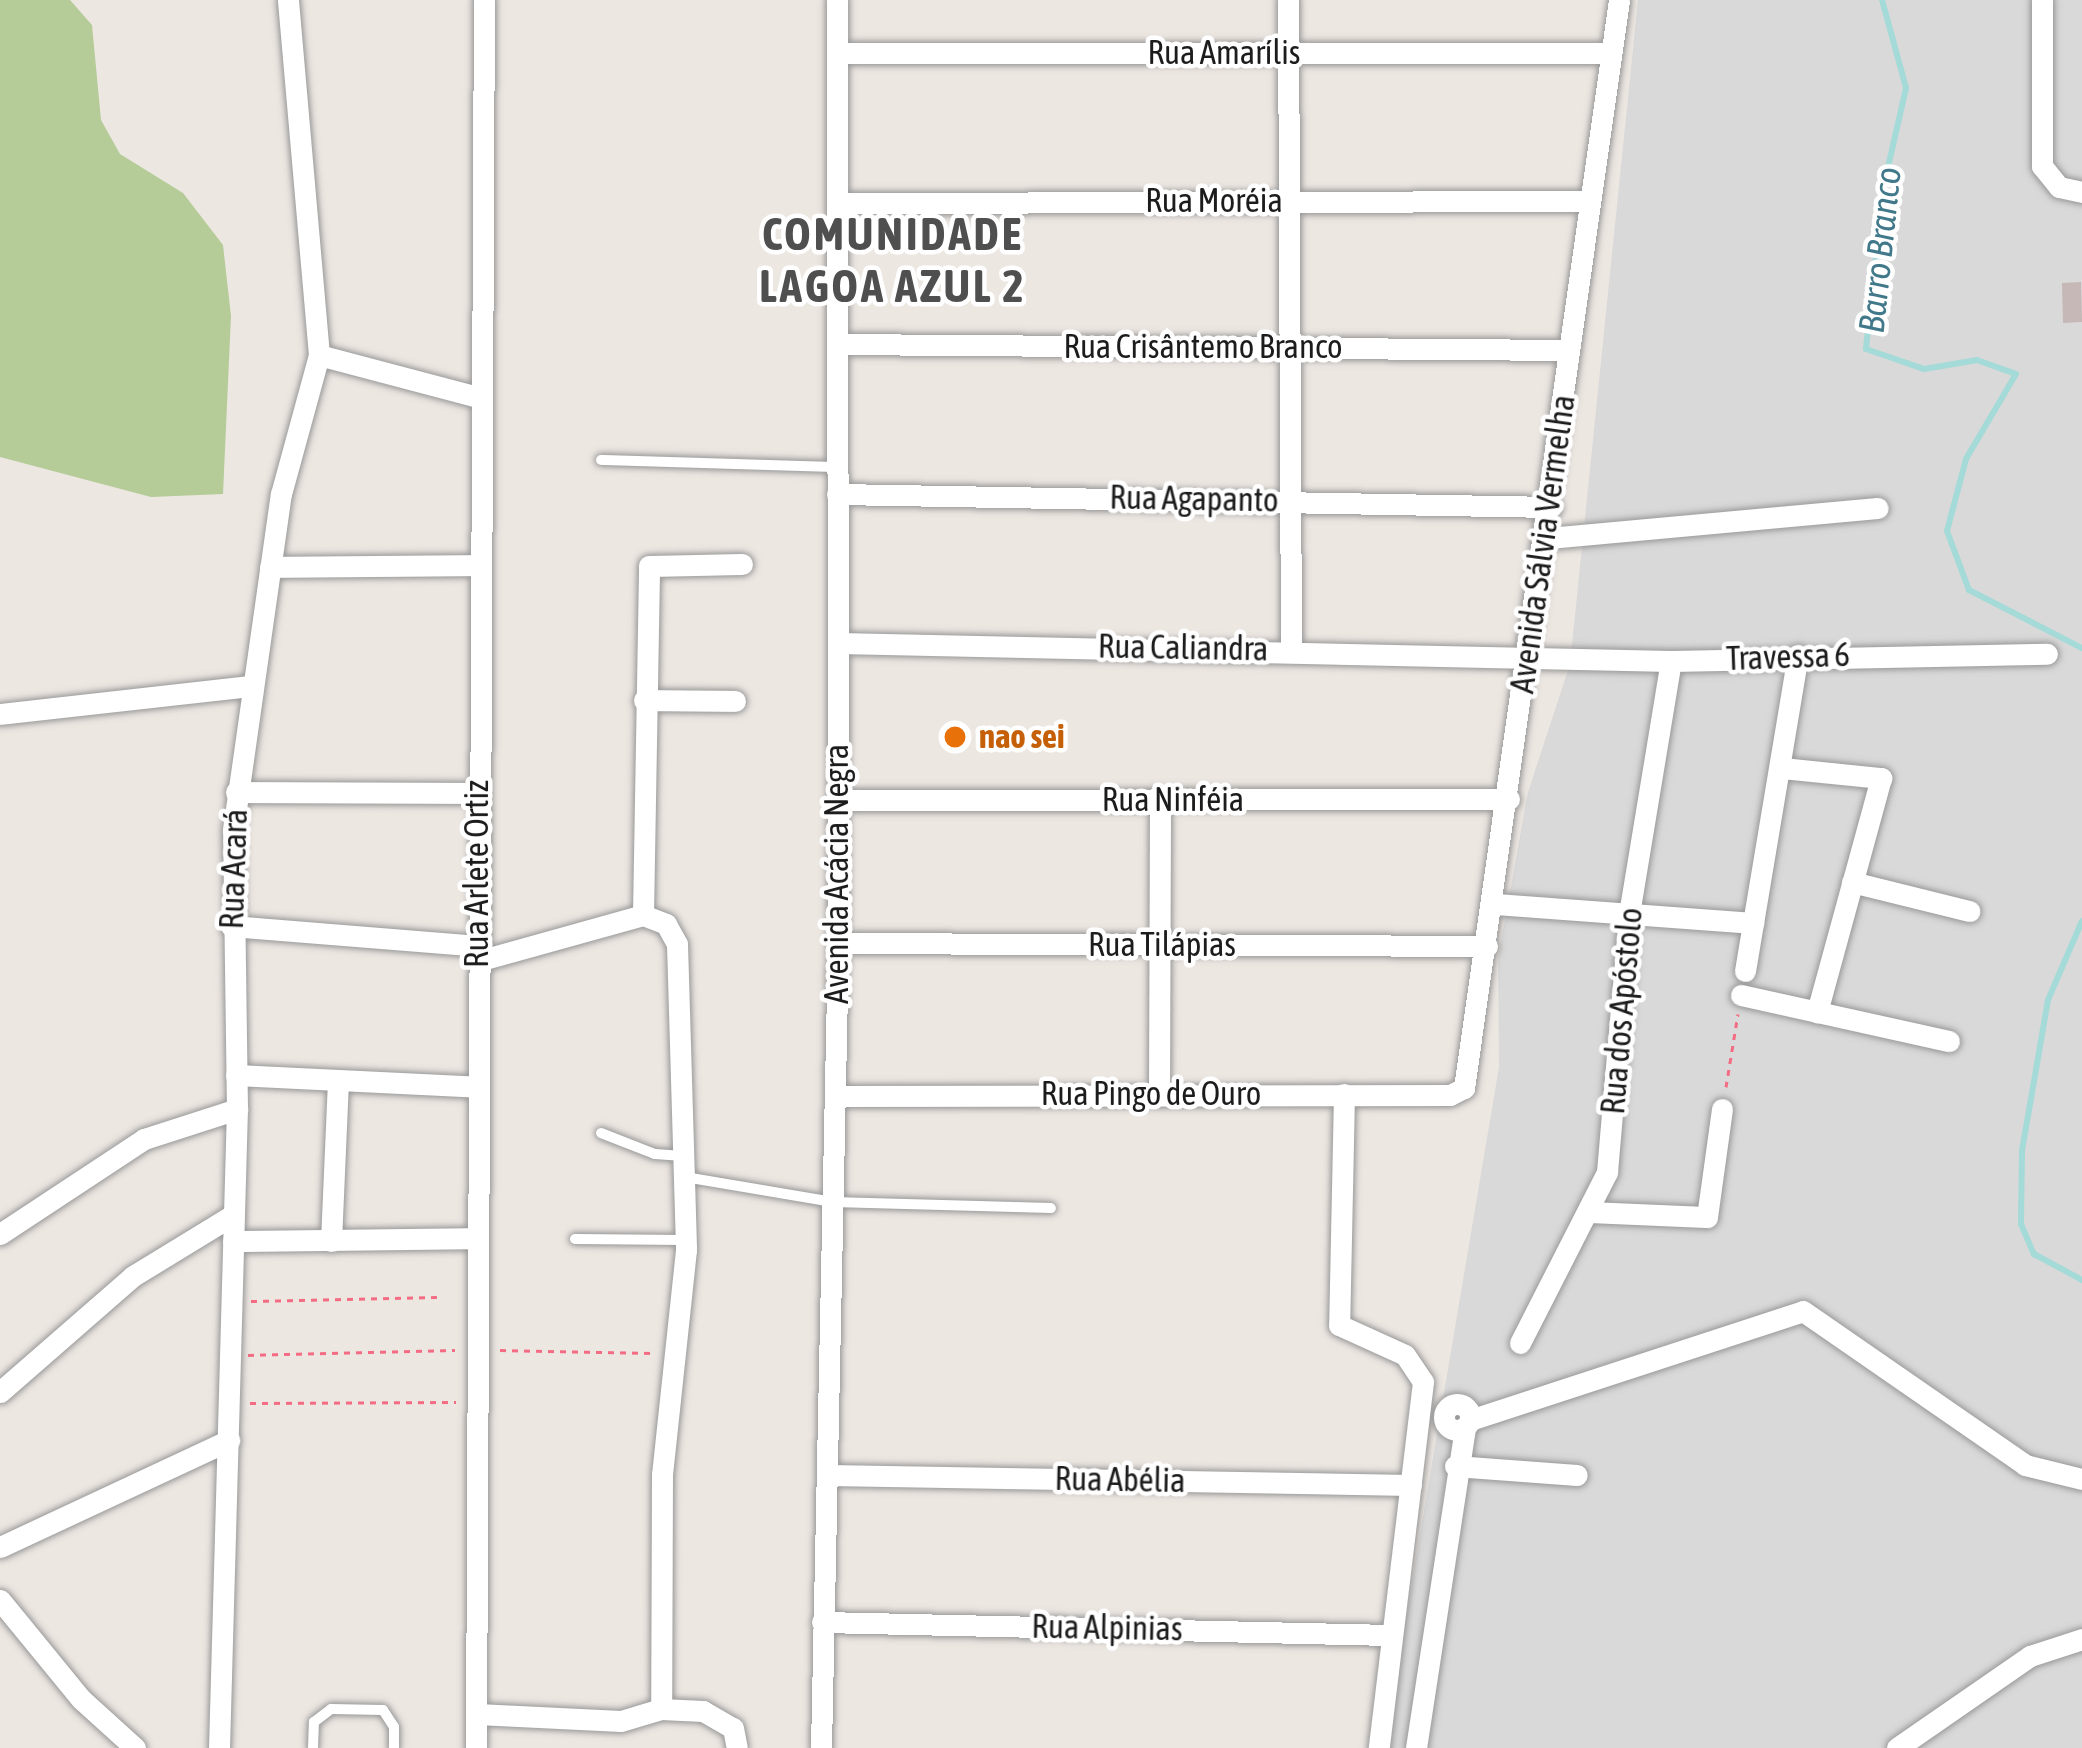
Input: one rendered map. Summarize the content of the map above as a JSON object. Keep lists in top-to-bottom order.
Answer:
{
  "streets": {
    "street": [
      "Rua Amarílis",
      "Rua Moréia",
      "Rua Crisântemo Branco",
      "Rua Agapanto",
      "Avenida Sálvia Vermelha",
      "Rua Caliandra",
      "Travessa 6",
      "Rua Ninféia",
      "Rua Acará",
      "Rua Arlete Ortiz",
      "Avenida Acácia Negra",
      "Rua Tilápias",
      "Rua dos Apóstolo",
      "Rua Pingo de Ouro",
      "Rua Abélia",
      "Rua Alpinias"
    ]
  },
  "crossings": [
    ["Rua Amarílis", "Avenida Sálvia Vermelha"],
    ["Rua Amarílis", "Avenida Acácia Negra"],
    ["Rua Moréia", "Avenida Sálvia Vermelha"],
    ["Rua Moréia", "Avenida Acácia Negra"],
    ["Rua Crisântemo Branco", "Avenida Sálvia Vermelha"],
    ["Rua Crisântemo Branco", "Avenida Acácia Negra"],
    ["Rua Agapanto", "Avenida Sálvia Vermelha"],
    ["Rua Agapanto", "Avenida Acácia Negra"],
    ["Avenida Sálvia Vermelha", "Rua Caliandra"],
    ["Avenida Sálvia Vermelha", "Travessa 6"],
    ["Avenida Sálvia Vermelha", "Rua Ninféia"],
    ["Avenida Sálvia Vermelha", "Rua Tilápias"],
    ["Avenida Sálvia Vermelha", "Rua Pingo de Ouro"],
    ["Rua Caliandra", "Travessa 6"],
    ["Rua Caliandra", "Avenida Acácia Negra"],
    ["Travessa 6", "Rua dos Apóstolo"],
    ["Rua Ninféia", "Avenida Acácia Negra"],
    ["Avenida Acácia Negra", "Rua Tilápias"],
    ["Avenida Acácia Negra", "Rua Pingo de Ouro"],
    ["Avenida Acácia Negra", "Rua Abélia"],
    ["Avenida Acácia Negra", "Rua Alpinias"]
  ],
  "districts": ["COMUNIDADE LAGOA AZUL 2"],
  "water": ["Barro Branco"],
  "places": ["nao sei"]
}
